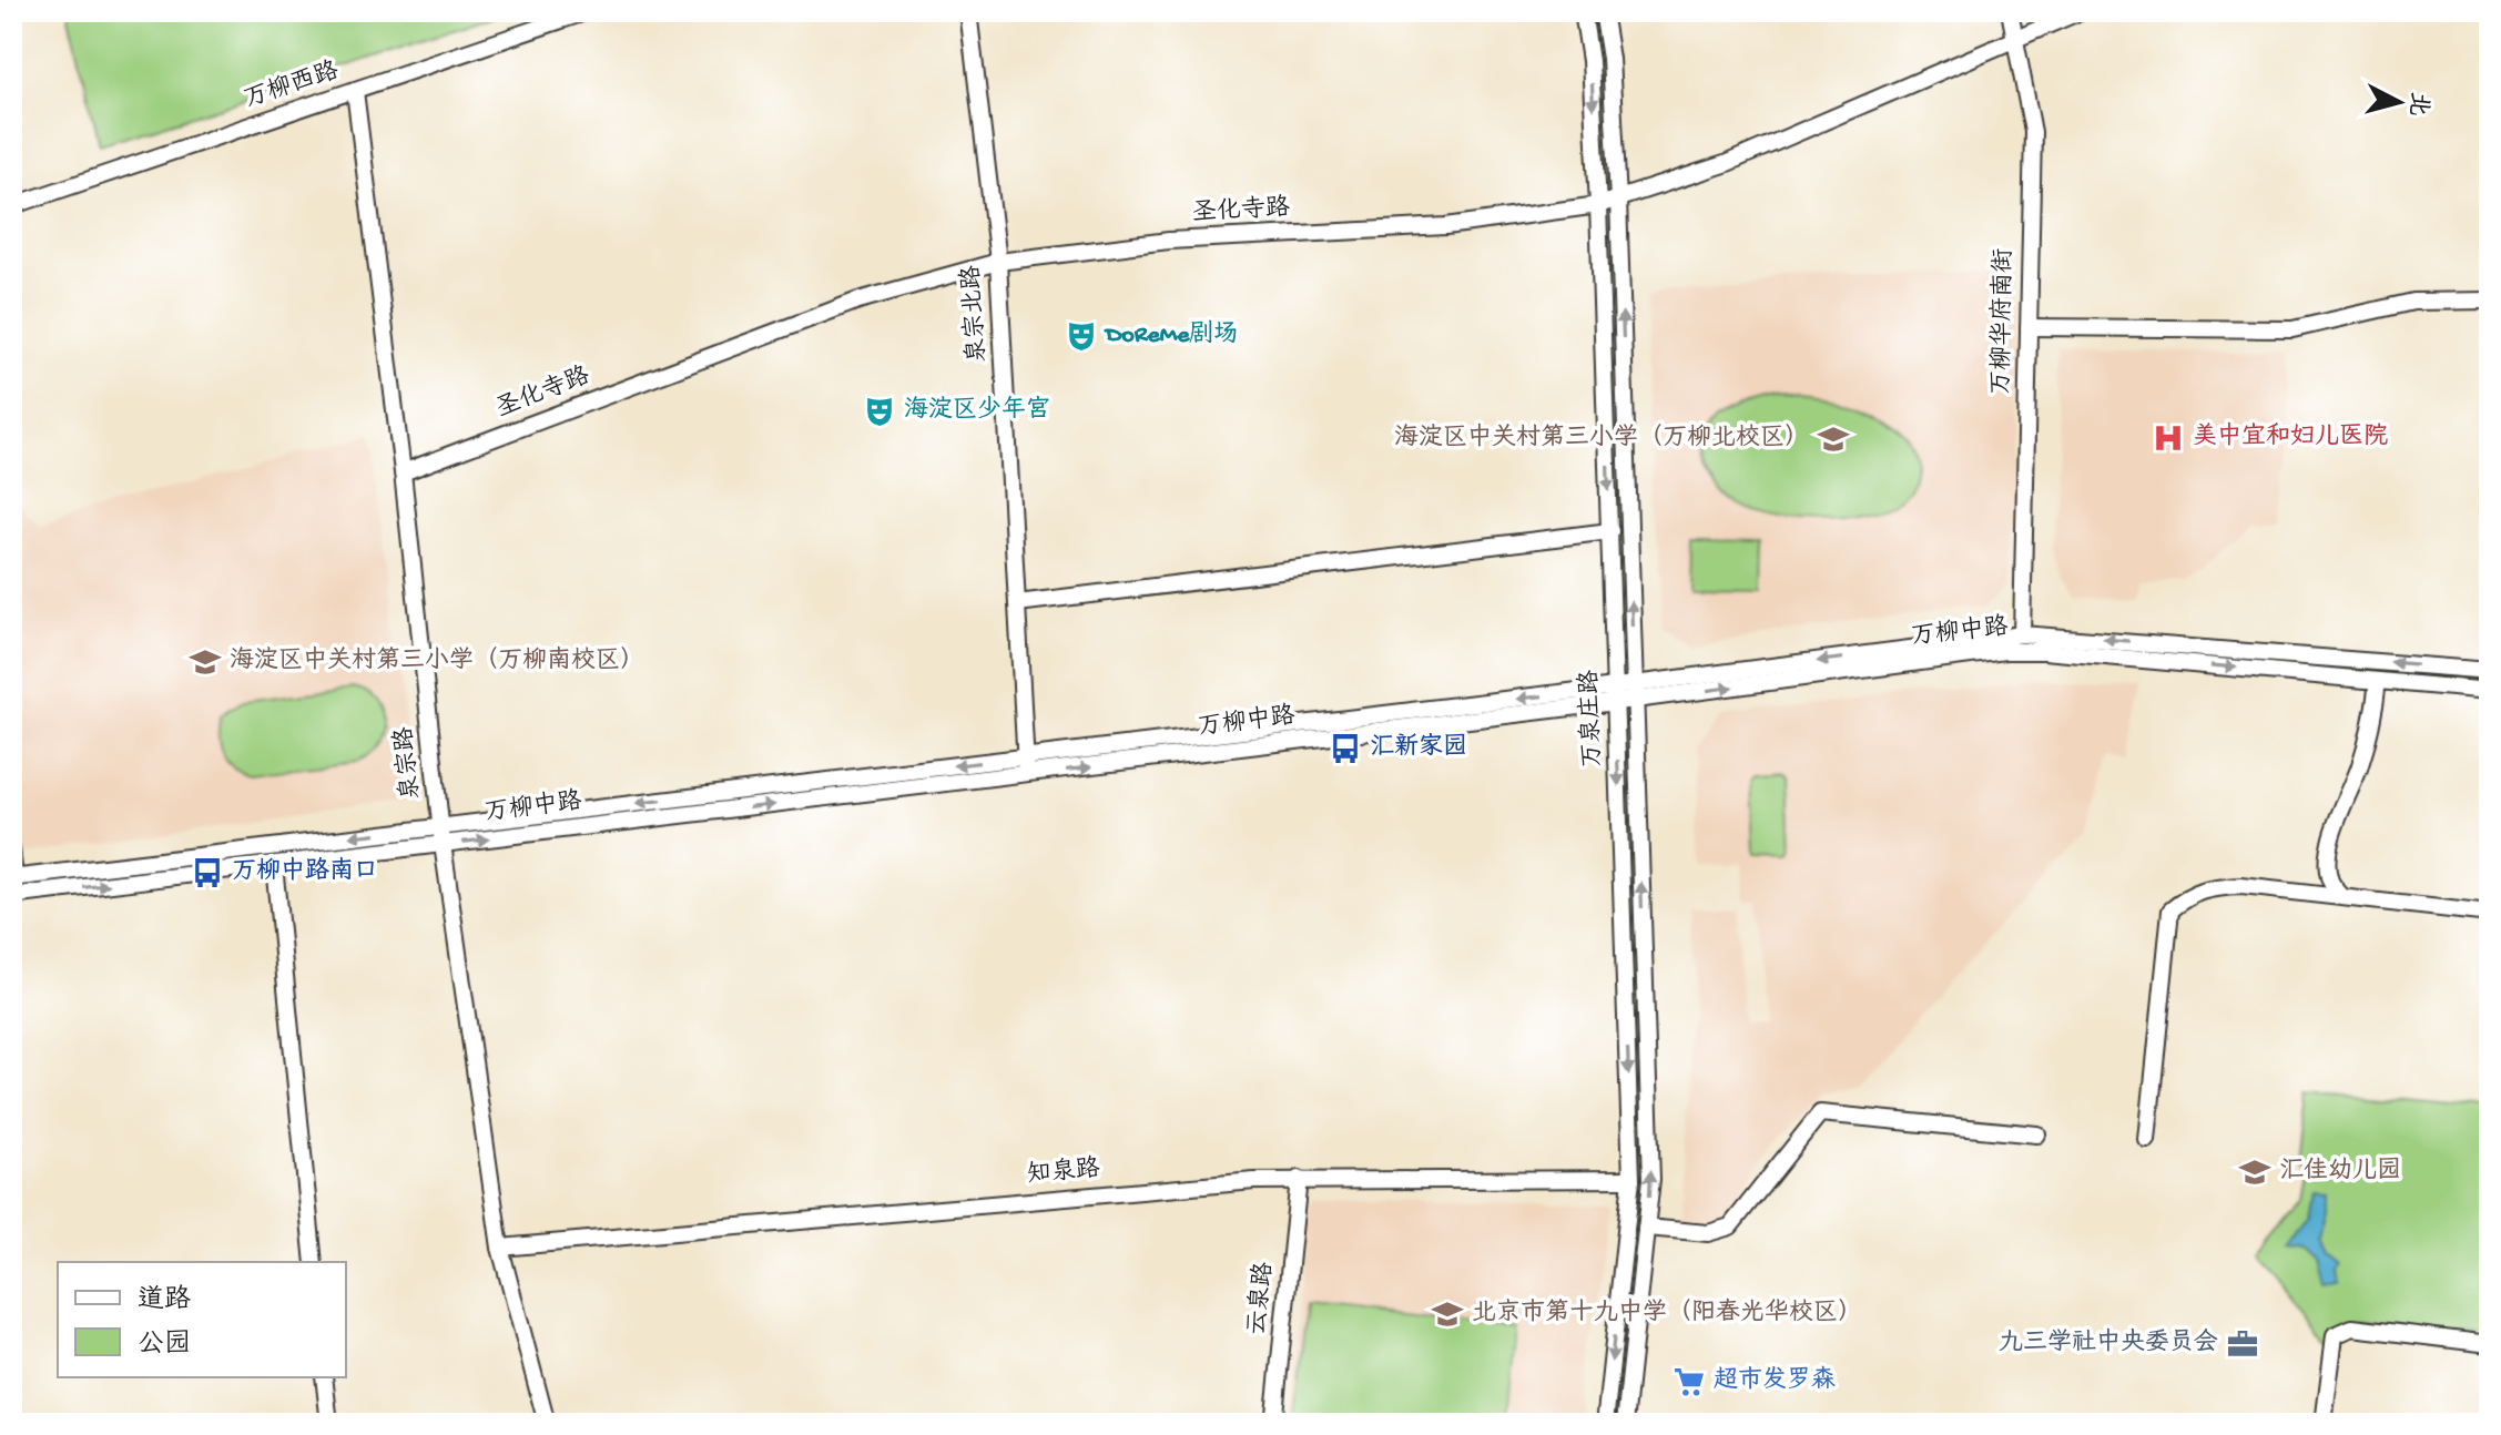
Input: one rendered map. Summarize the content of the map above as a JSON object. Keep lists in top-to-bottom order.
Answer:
{
  "streets": {
    "street": [
      "万柳西路",
      "圣化寺路",
      "泉宗北路",
      "万柳华府南街",
      "万柳中路",
      "万泉庄路",
      "泉宗路",
      "知泉路",
      "云泉路"
    ]
  },
  "crossings": [
    ["万柳西路", "泉宗路"],
    ["圣化寺路", "泉宗北路"],
    ["圣化寺路", "万柳华府南街"],
    ["圣化寺路", "万泉庄路"],
    ["圣化寺路", "泉宗路"],
    ["泉宗北路", "万柳中路"],
    ["万柳华府南街", "万柳中路"],
    ["万柳中路", "万泉庄路"],
    ["万柳中路", "泉宗路"],
    ["万泉庄路", "知泉路"],
    ["泉宗路", "知泉路"],
    ["知泉路", "云泉路"]
  ],
  "places": {
    "theatre": ["DoReMe剧场", "海淀区少年宫"],
    "hospital": ["美中宜和妇儿医院"],
    "school or university": [
      "海淀区中关村第三小学（万柳北校区）",
      "海淀区中关村第三小学（万柳南校区）",
      "汇佳幼儿园",
      "北京市第十九中学（阳春光华校区）"
    ],
    "bus stop": ["汇新家园", "万柳中路南口"],
    "office": ["九三学社中央委员会"],
    "supermarket": ["超市发罗森"]
  },
  "legend": ["道路", "公园"],
  "north": "right"
}
